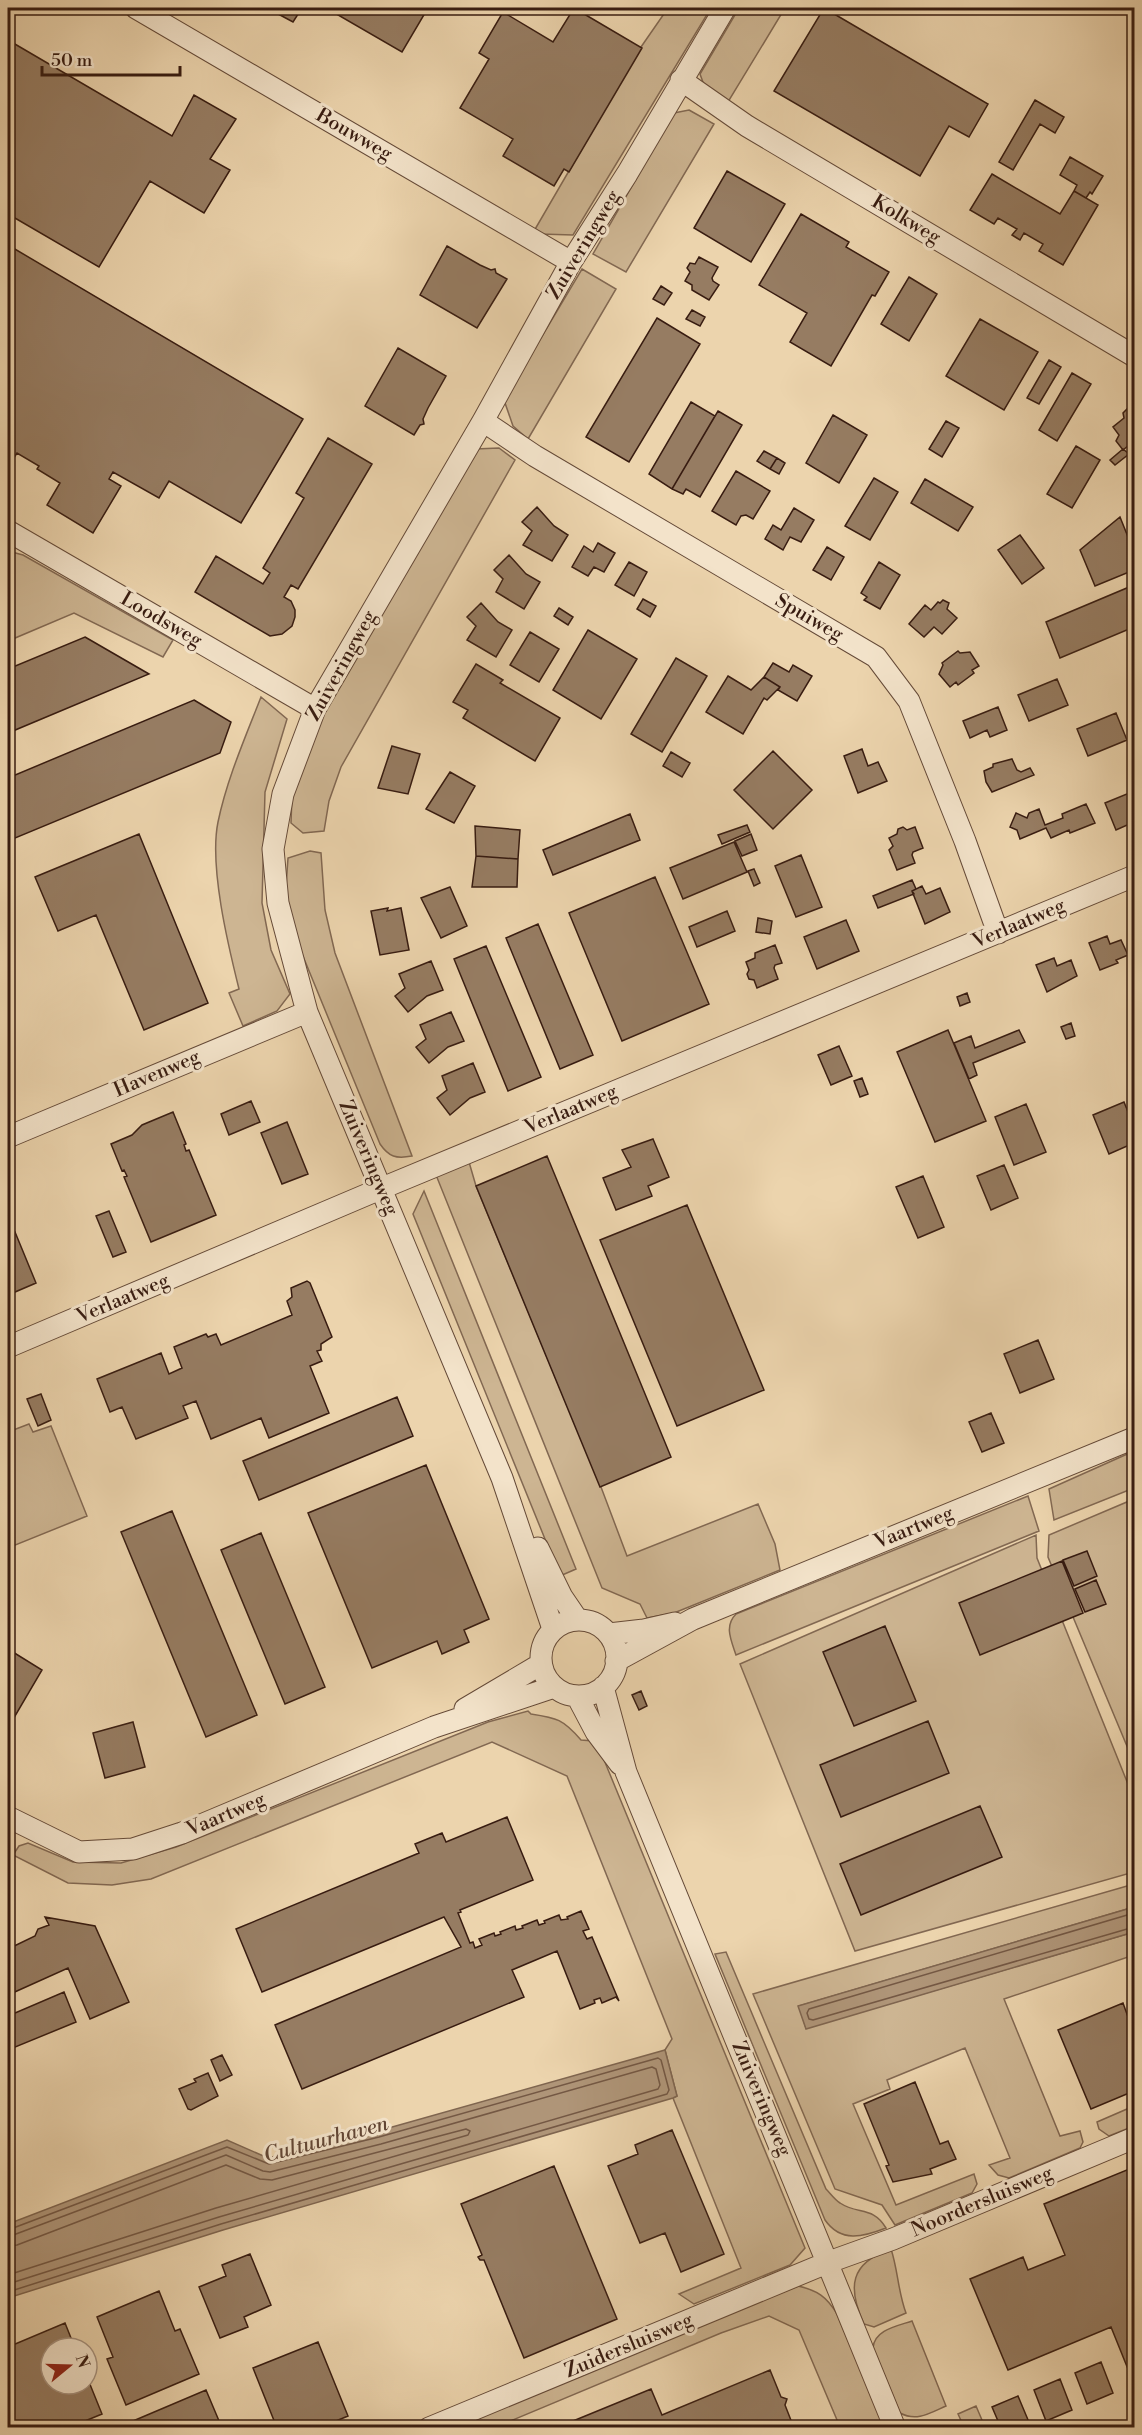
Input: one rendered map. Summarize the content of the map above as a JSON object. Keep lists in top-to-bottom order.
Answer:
{
  "streets": {
    "street": [
      "Bouwweg",
      "Kolkweg",
      "Zuiveringweg",
      "Spuiweg",
      "Loodsweg",
      "Verlaatweg",
      "Havenweg",
      "Vaartweg",
      "Noordersluisweg",
      "Zuidersluisweg"
    ]
  },
  "crossings": [
    ["Bouwweg", "Zuiveringweg"],
    ["Kolkweg", "Zuiveringweg"],
    ["Zuiveringweg", "Spuiweg"],
    ["Zuiveringweg", "Loodsweg"],
    ["Zuiveringweg", "Verlaatweg"],
    ["Zuiveringweg", "Havenweg"],
    ["Zuiveringweg", "Vaartweg"],
    ["Zuiveringweg", "Noordersluisweg"],
    ["Zuiveringweg", "Zuidersluisweg"],
    ["Spuiweg", "Verlaatweg"],
    ["Noordersluisweg", "Zuidersluisweg"]
  ],
  "water": ["Cultuurhaven"],
  "scale_bar": "50 m",
  "north": "right"
}
